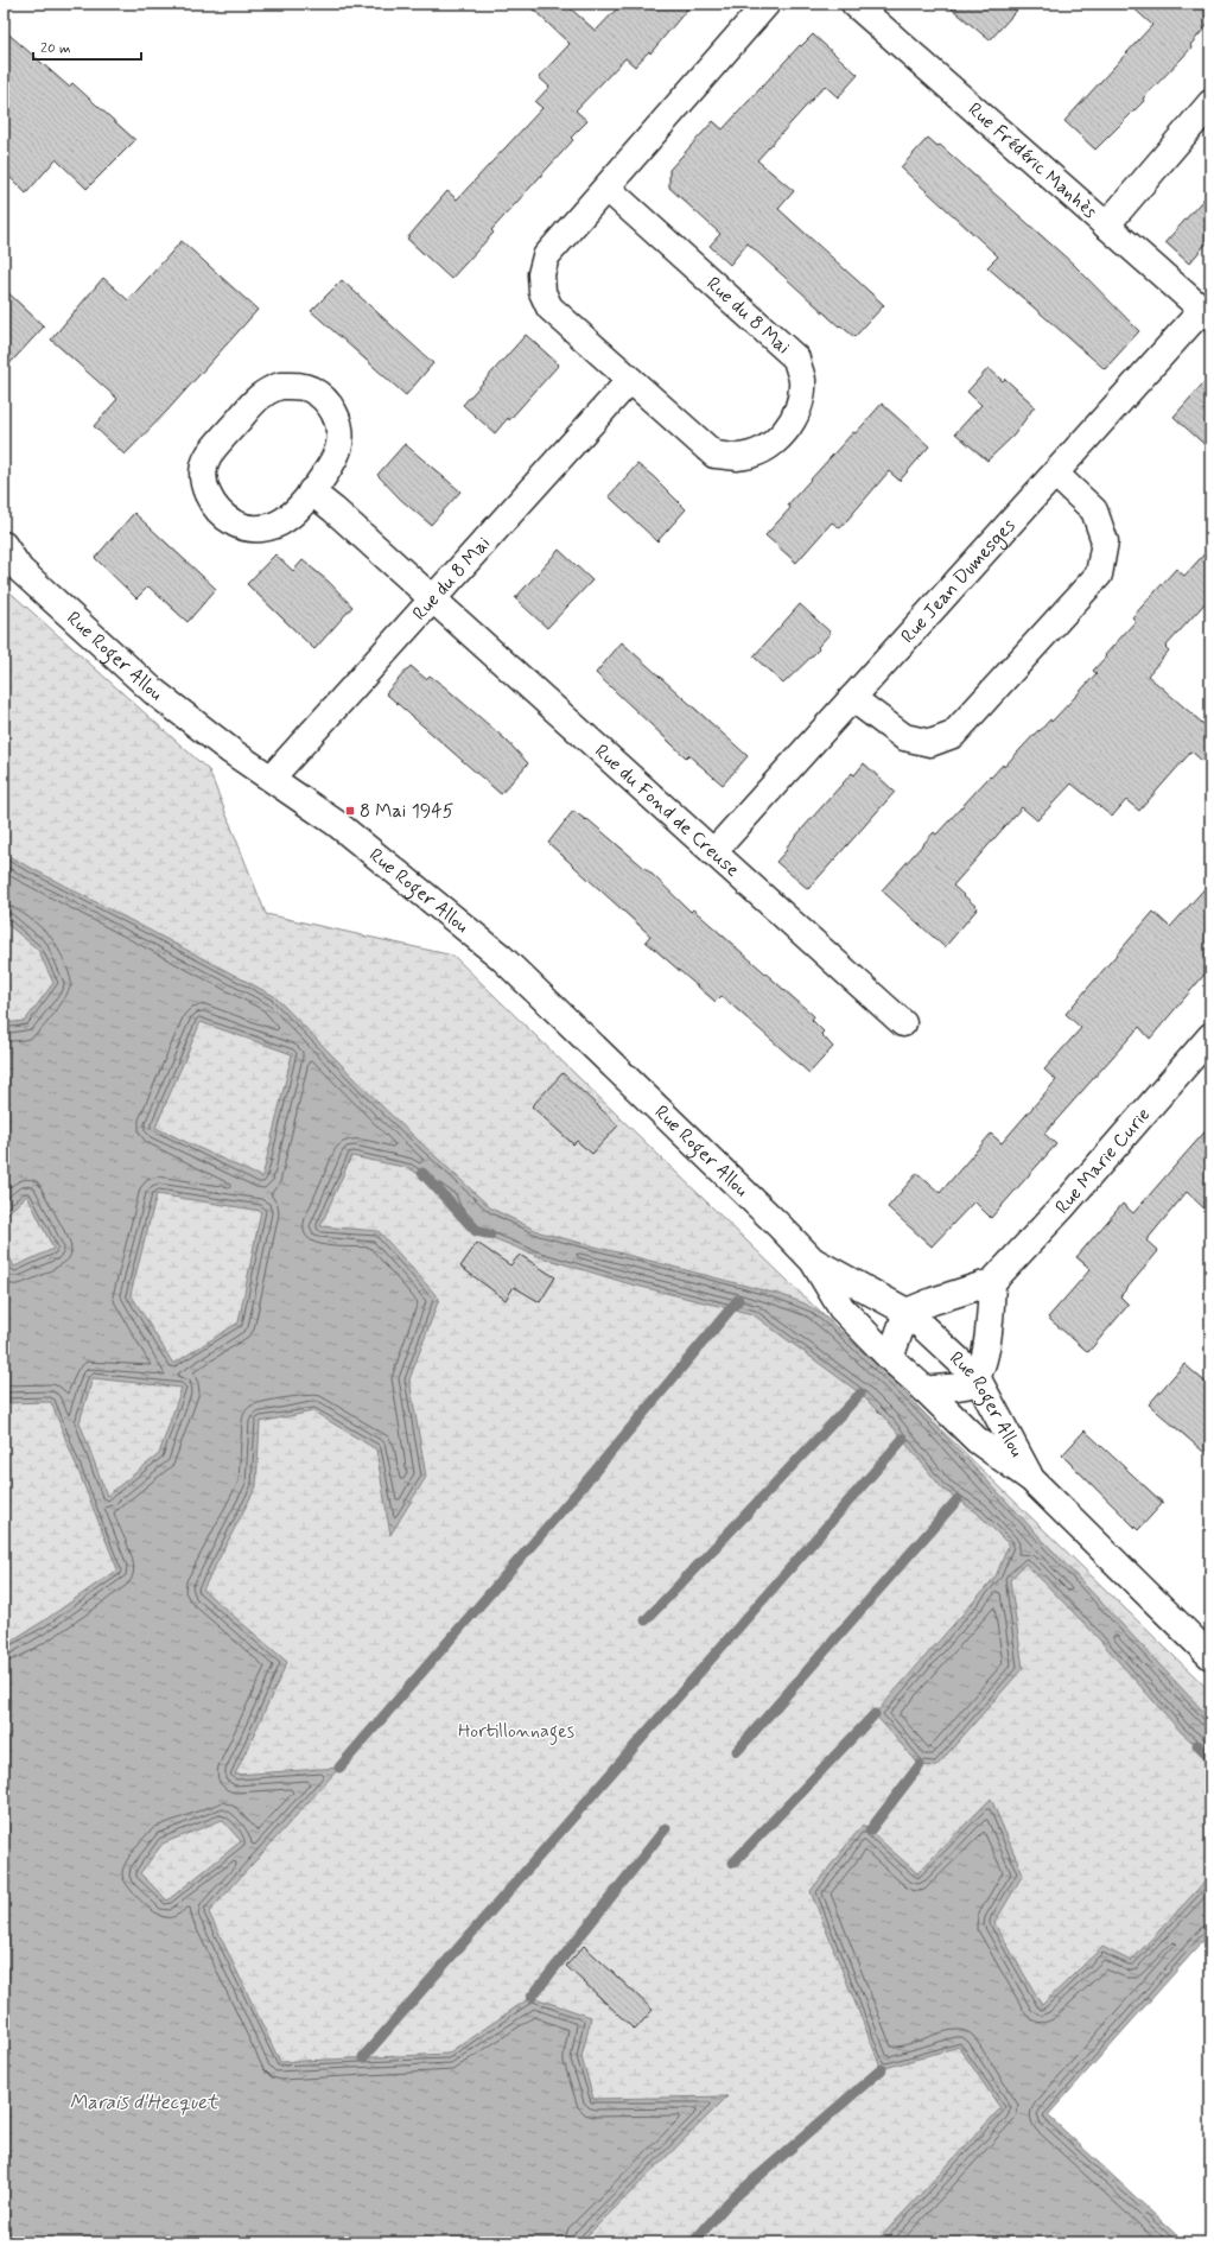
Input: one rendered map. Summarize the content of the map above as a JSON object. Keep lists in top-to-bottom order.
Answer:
{
  "streets": {
    "street": [
      "Rue Frédéric Manhès",
      "Rue du 8 Mai",
      "Rue Jean Dumesges",
      "Rue Roger Allou",
      "Rue du Fond de Creuse",
      "Rue Marie Curie"
    ]
  },
  "crossings": [
    ["Rue Frédéric Manhès", "Rue Jean Dumesges"],
    ["Rue du 8 Mai", "Rue Roger Allou"],
    ["Rue du 8 Mai", "Rue du Fond de Creuse"],
    ["Rue Jean Dumesges", "Rue du Fond de Creuse"]
  ],
  "water": ["Marais d'Hecquet"],
  "parks": ["Hortillonnages"],
  "places": {
    "transit": ["8 Mai 1945"]
  },
  "scale_bar": "20 m"
}
